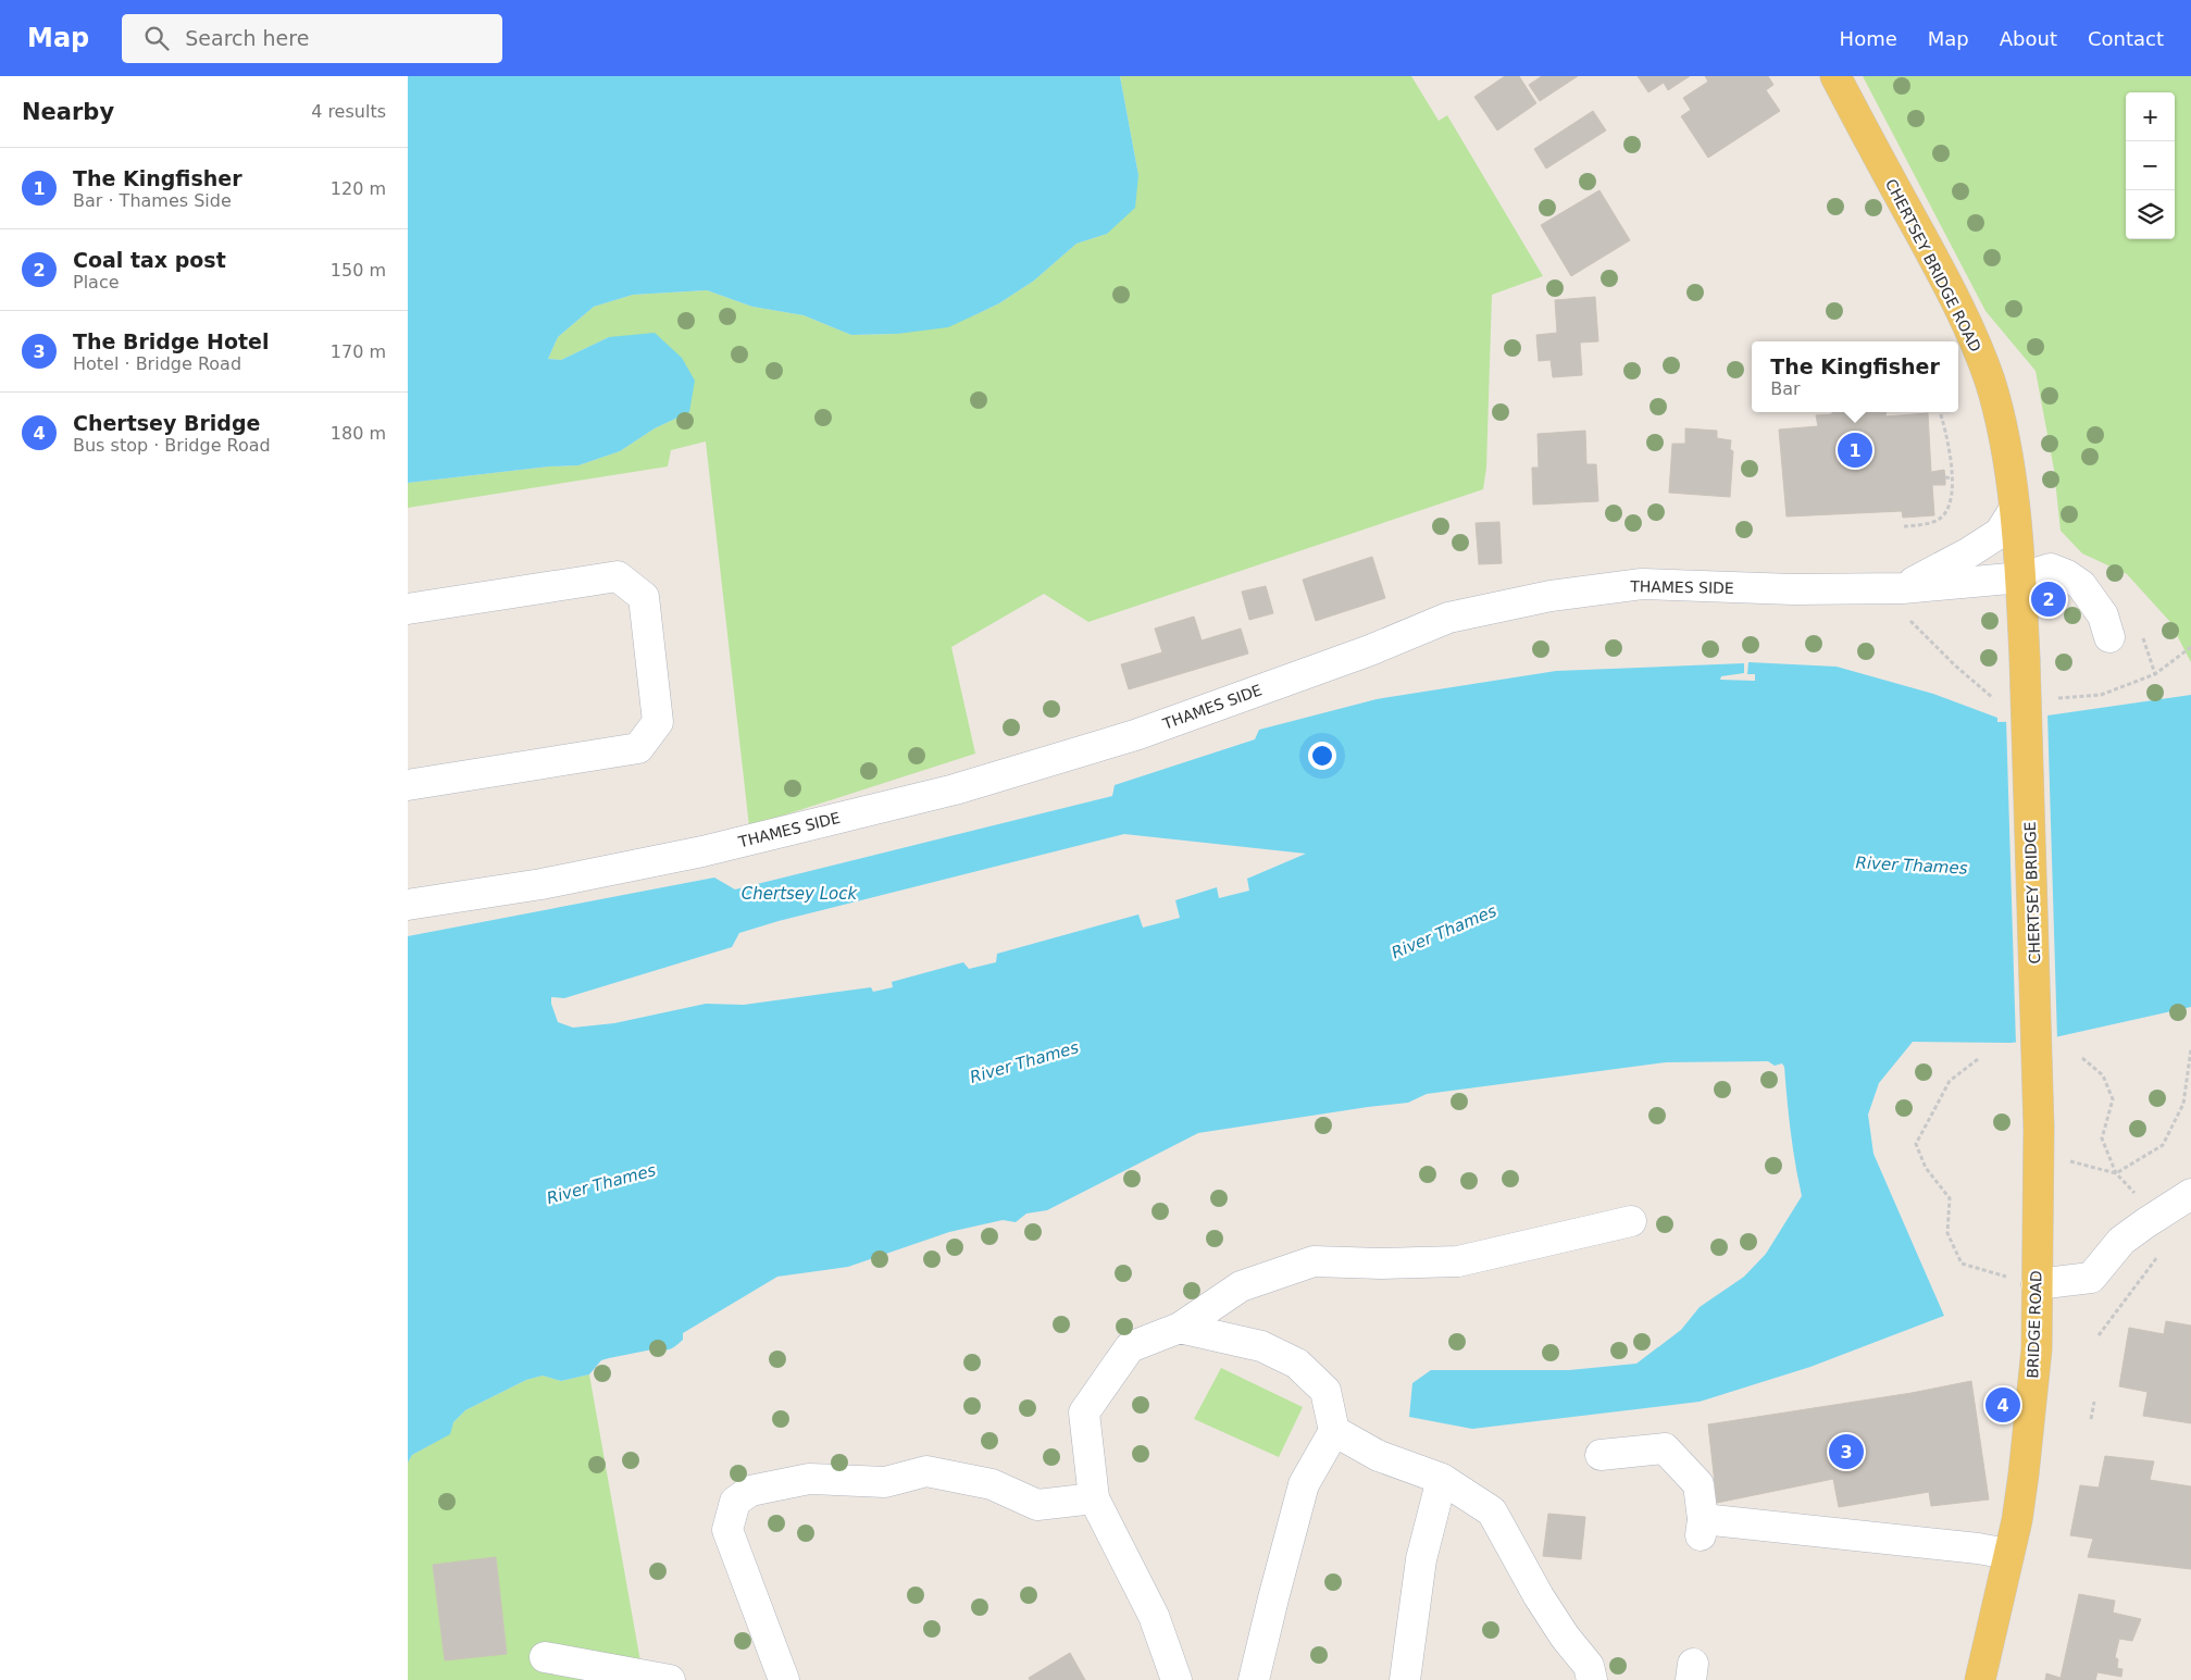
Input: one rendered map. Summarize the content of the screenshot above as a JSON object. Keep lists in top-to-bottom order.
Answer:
{
  "streets": {
    "main road": ["CHERTSEY BRIDGE ROAD", "CHERTSEY BRIDGE", "BRIDGE ROAD"],
    "street": ["THAMES SIDE"]
  },
  "crossings": [
    ["CHERTSEY BRIDGE ROAD", "THAMES SIDE"],
    ["CHERTSEY BRIDGE ROAD", "CHERTSEY BRIDGE"],
    ["CHERTSEY BRIDGE", "BRIDGE ROAD"]
  ],
  "water": ["River Thames", "Chertsey Lock"],
  "page": {
    "header": "Map",
    "search": "Search here",
    "nav": [
      "Home",
      "Map",
      "About",
      "Contact"
    ],
    "heading": ["Nearby", "4 results"],
    "map_buttons": ["+", "−"],
    "list": [
      {
        "mark": "1",
        "name": "The Kingfisher",
        "note": "Bar · Thames Side",
        "value": "120 m"
      },
      {
        "mark": "2",
        "name": "Coal tax post",
        "note": "Place",
        "value": "150 m"
      },
      {
        "mark": "3",
        "name": "The Bridge Hotel",
        "note": "Hotel · Bridge Road",
        "value": "170 m"
      },
      {
        "mark": "4",
        "name": "Chertsey Bridge",
        "note": "Bus stop · Bridge Road",
        "value": "180 m"
      }
    ],
    "popup": ["The Kingfisher", "Bar"],
    "pins": [
      "1",
      "2",
      "4",
      "3"
    ]
  }
}
